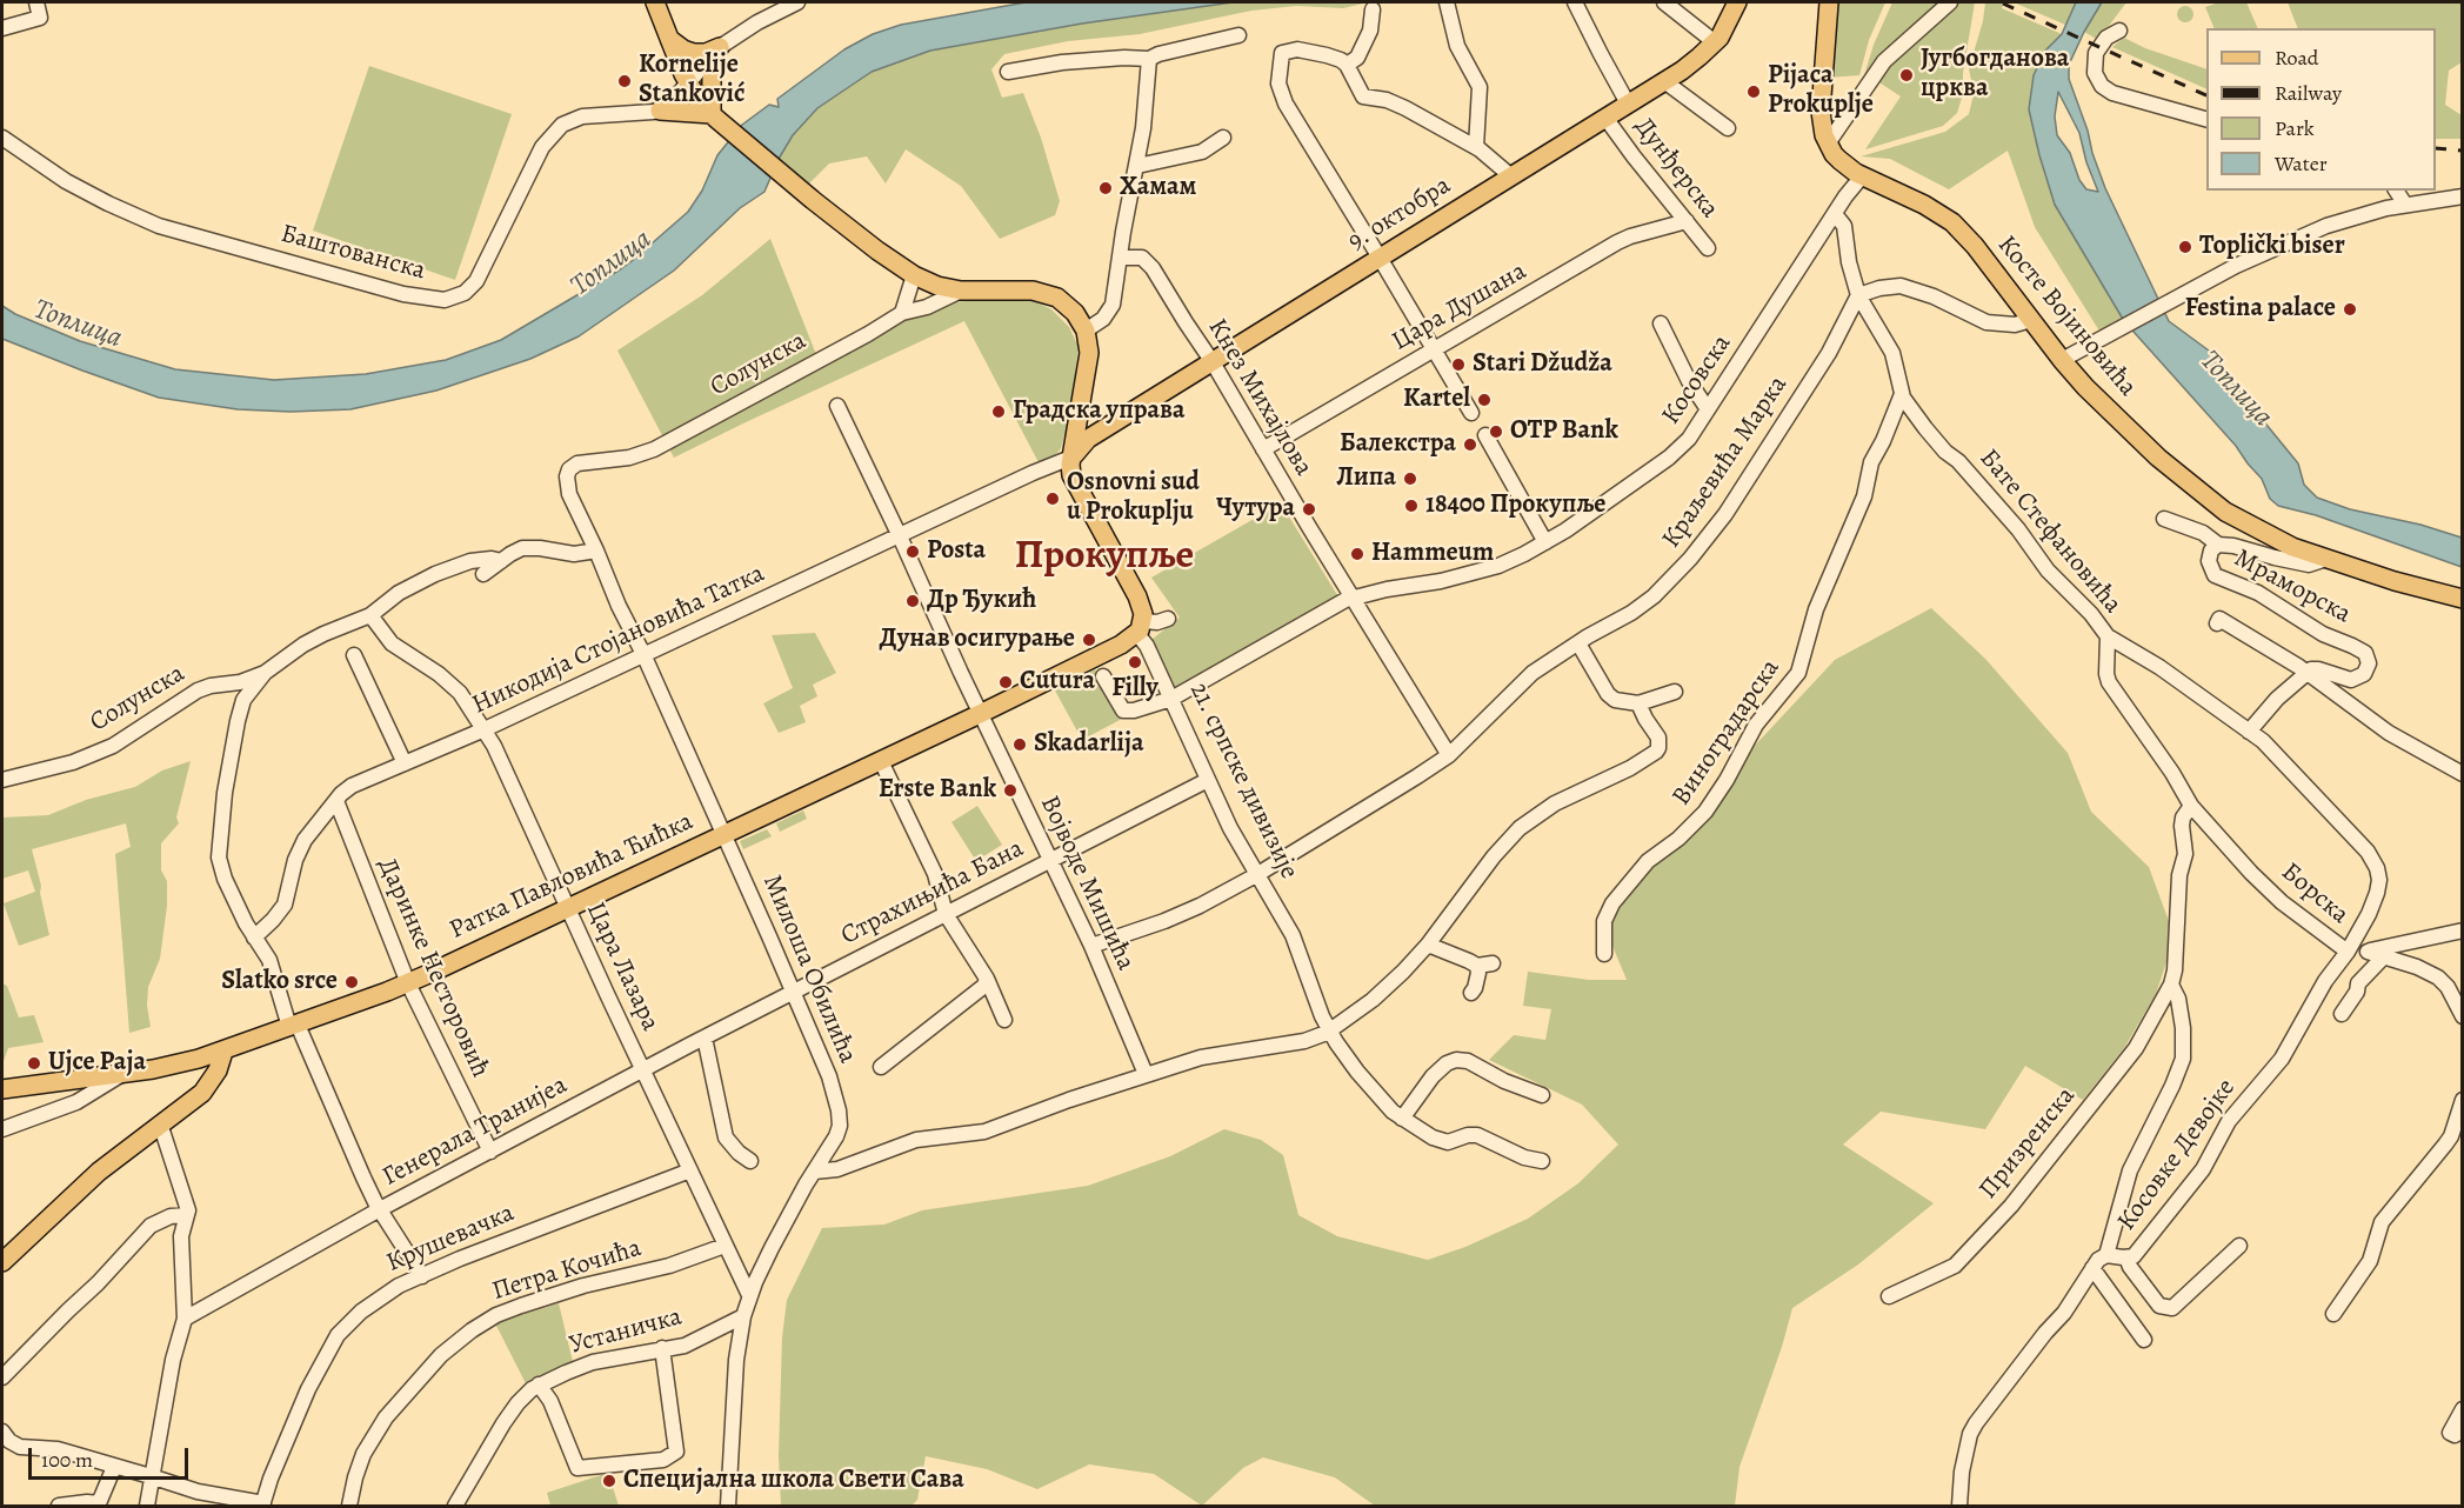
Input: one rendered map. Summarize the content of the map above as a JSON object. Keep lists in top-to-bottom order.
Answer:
{
  "streets": {
    "main road": [
      "9. октобра",
      "Косте Војиновића",
      "21. српске дивизије",
      "Ратка Павловића Ћићка"
    ],
    "street": [
      "Дунђерска",
      "Баштованска",
      "Цара Душана",
      "Солунска",
      "Косовска",
      "Кнез Михајлова",
      "Краљевића Марка",
      "Бате Стефановића",
      "Мраморска",
      "Никодија Стојановића Татка",
      "Виноградарска",
      "Војводе Мишића",
      "Страхињића Бана",
      "Борска",
      "Цара Лазара",
      "Даринке Несторовић",
      "Милоша Обилића",
      "Генерала Транијеа",
      "Призренска",
      "Косовке Девојке",
      "Крушевачка",
      "Петра Кочића",
      "Устаничка"
    ]
  },
  "crossings": [
    ["Дунђерска", "9. октобра"],
    ["Дунђерска", "Цара Душана"],
    ["9. октобра", "Кнез Михајлова"],
    ["9. октобра", "Никодија Стојановића Татка"],
    ["9. октобра", "21. српске дивизије"],
    ["Цара Душана", "Кнез Михајлова"],
    ["Косте Војиновића", "Косовска"],
    ["Косте Војиновића", "Мраморска"],
    ["Солунска", "Цара Лазара"],
    ["Солунска", "Милоша Обилића"],
    ["Косовска", "Кнез Михајлова"],
    ["Косовска", "Бате Стефановића"],
    ["Косовска", "21. српске дивизије"],
    ["Кнез Михајлова", "Краљевића Марка"],
    ["Краљевића Марка", "Бате Стефановића"],
    ["Краљевића Марка", "21. српске дивизије"],
    ["Краљевића Марка", "Војводе Мишића"],
    ["Бате Стефановића", "Виноградарска"],
    ["Бате Стефановића", "Борска"],
    ["Бате Стефановића", "Косовке Девојке"],
    ["Никодија Стојановића Татка", "21. српске дивизије"],
    ["Никодија Стојановића Татка", "Војводе Мишића"],
    ["Никодија Стојановића Татка", "Цара Лазара"],
    ["Никодија Стојановића Татка", "Даринке Несторовић"],
    ["Никодија Стојановића Татка", "Милоша Обилића"],
    ["21. српске дивизије", "Ратка Павловића Ћићка"],
    ["21. српске дивизије", "Страхињића Бана"],
    ["Ратка Павловића Ћићка", "Војводе Мишића"],
    ["Ратка Павловића Ћићка", "Цара Лазара"],
    ["Ратка Павловића Ћићка", "Даринке Несторовић"],
    ["Ратка Павловића Ћићка", "Милоша Обилића"],
    ["Војводе Мишића", "Страхињића Бана"],
    ["Страхињића Бана", "Милоша Обилића"],
    ["Страхињића Бана", "Генерала Транијеа"],
    ["Борска", "Призренска"],
    ["Борска", "Косовке Девојке"],
    ["Цара Лазара", "Милоша Обилића"],
    ["Цара Лазара", "Генерала Транијеа"],
    ["Цара Лазара", "Крушевачка"],
    ["Цара Лазара", "Петра Кочића"],
    ["Даринке Несторовић", "Генерала Транијеа"],
    ["Милоша Обилића", "Генерала Транијеа"],
    ["Милоша Обилића", "Устаничка"],
    ["Призренска", "Косовке Девојке"]
  ],
  "districts": ["Прокупље"],
  "water": ["Топлица"],
  "places": [
    "Југбогданова црква",
    "Kornelije Stanković",
    "Pijaca Prokuplje",
    "Хамам",
    "Toplički biser",
    "Festina palace",
    "Stari Džudža",
    "Kartel",
    "Градска управа",
    "OTP Bank",
    "Балекстра",
    "Липа",
    "Osnovni sud u Prokuplju",
    "18400 Прокупље",
    "Чутура",
    "Posta",
    "Hammeum",
    "Др Ђукић",
    "Дунав осигурање",
    "Filly",
    "Cutura",
    "Skadarlija",
    "Erste Bank",
    "Slatko srce",
    "Ujce Paja",
    "Специјална школа Свети Сава"
  ],
  "legend": [
    "Road",
    "Railway",
    "Park",
    "Water"
  ],
  "scale_bar": "100 m"
}
